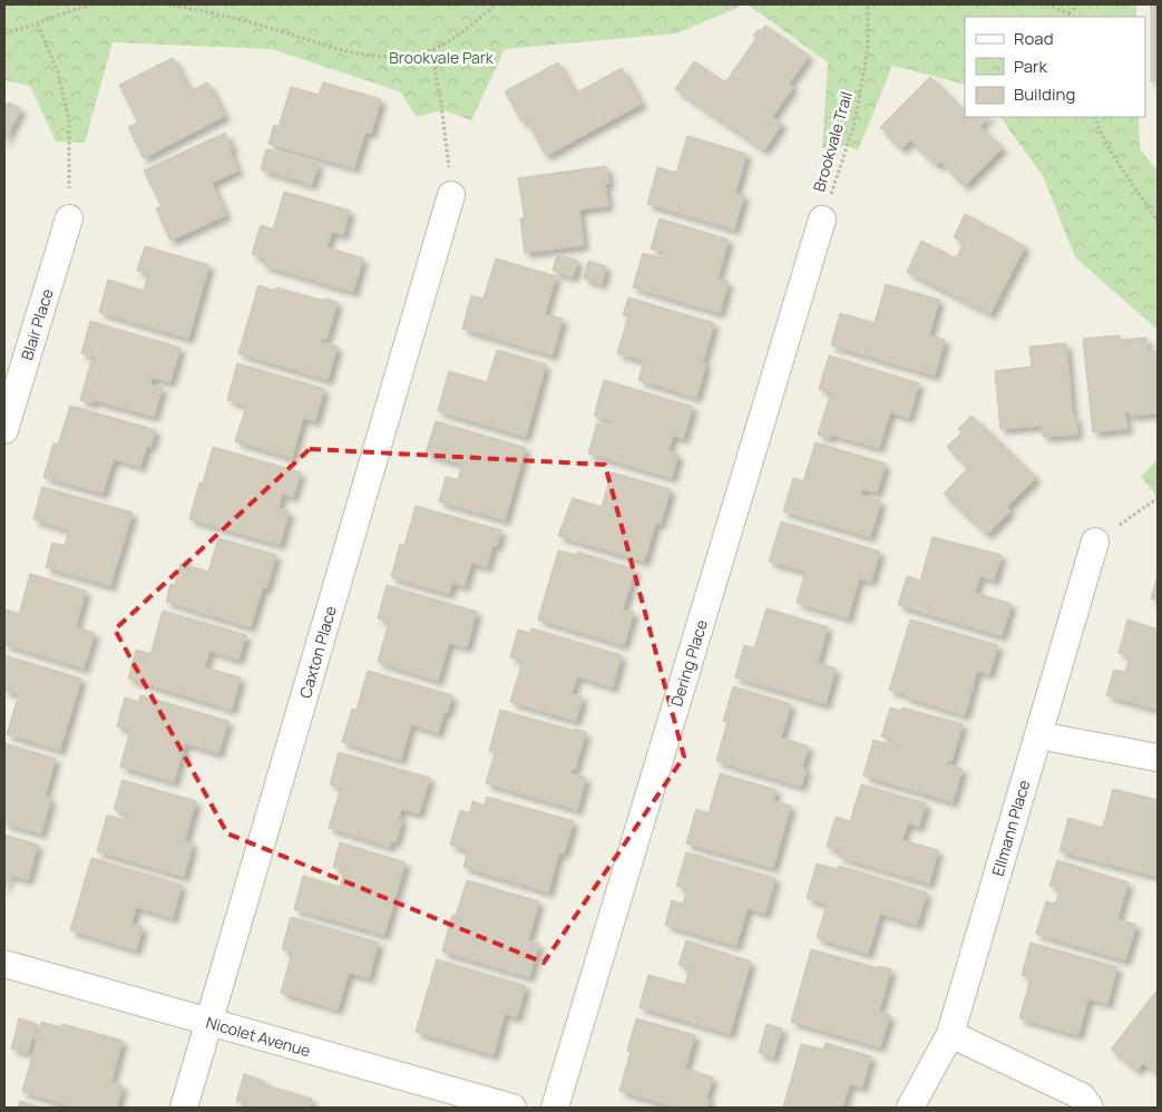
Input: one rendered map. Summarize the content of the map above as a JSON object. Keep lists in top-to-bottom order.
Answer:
{
  "streets": {
    "street": [
      "Blair Place",
      "Caxton Place",
      "Dering Place",
      "Ellmann Place",
      "Nicolet Avenue"
    ],
    "path": ["Brookvale Trail"]
  },
  "crossings": [
    ["Brookvale Trail", "Dering Place"],
    ["Caxton Place", "Nicolet Avenue"]
  ],
  "parks": ["Brookvale Park"],
  "legend": ["Road", "Park", "Building"]
}
